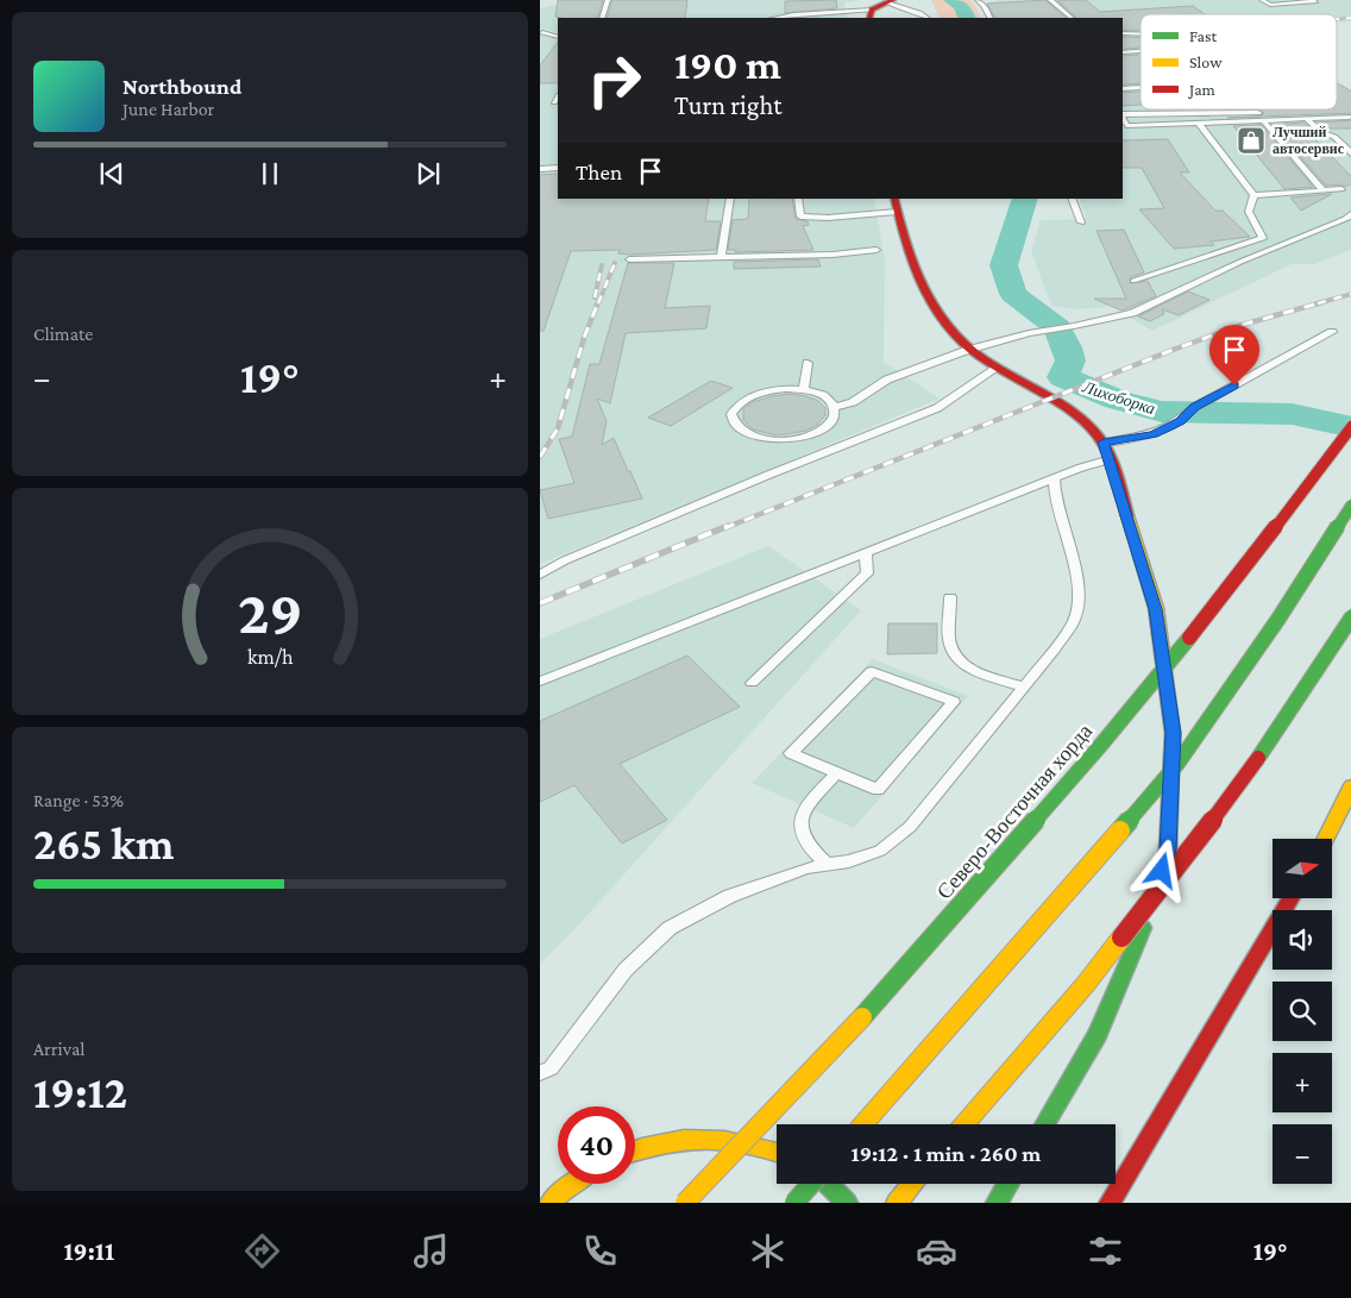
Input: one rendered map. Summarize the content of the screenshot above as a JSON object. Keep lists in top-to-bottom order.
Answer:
{
  "streets": {
    "main road": ["Северо-Восточная хорда"]
  },
  "water": ["Лихоборка"],
  "places": {
    "shop": ["Лучший автосервис"]
  },
  "legend": ["Fast", "Slow", "Jam"],
  "north": "right",
  "page": {
    "turn": ["190 m", "Turn right"],
    "song": ["Northbound", "June Harbor"],
    "then": "Then",
    "tile": [
      "Climate",
      ["Range · 53%", "265 km"],
      ["Arrival", "19:12"]
    ],
    "heat": ["−", "19°", "+"],
    "map_buttons": ["+", "−"],
    "limit": "40",
    "trip": "19:12 · 1 min · 260 m",
    "tabs": ["19:11", "19°"],
    "gauge": ["29", "km/h"]
  }
}
